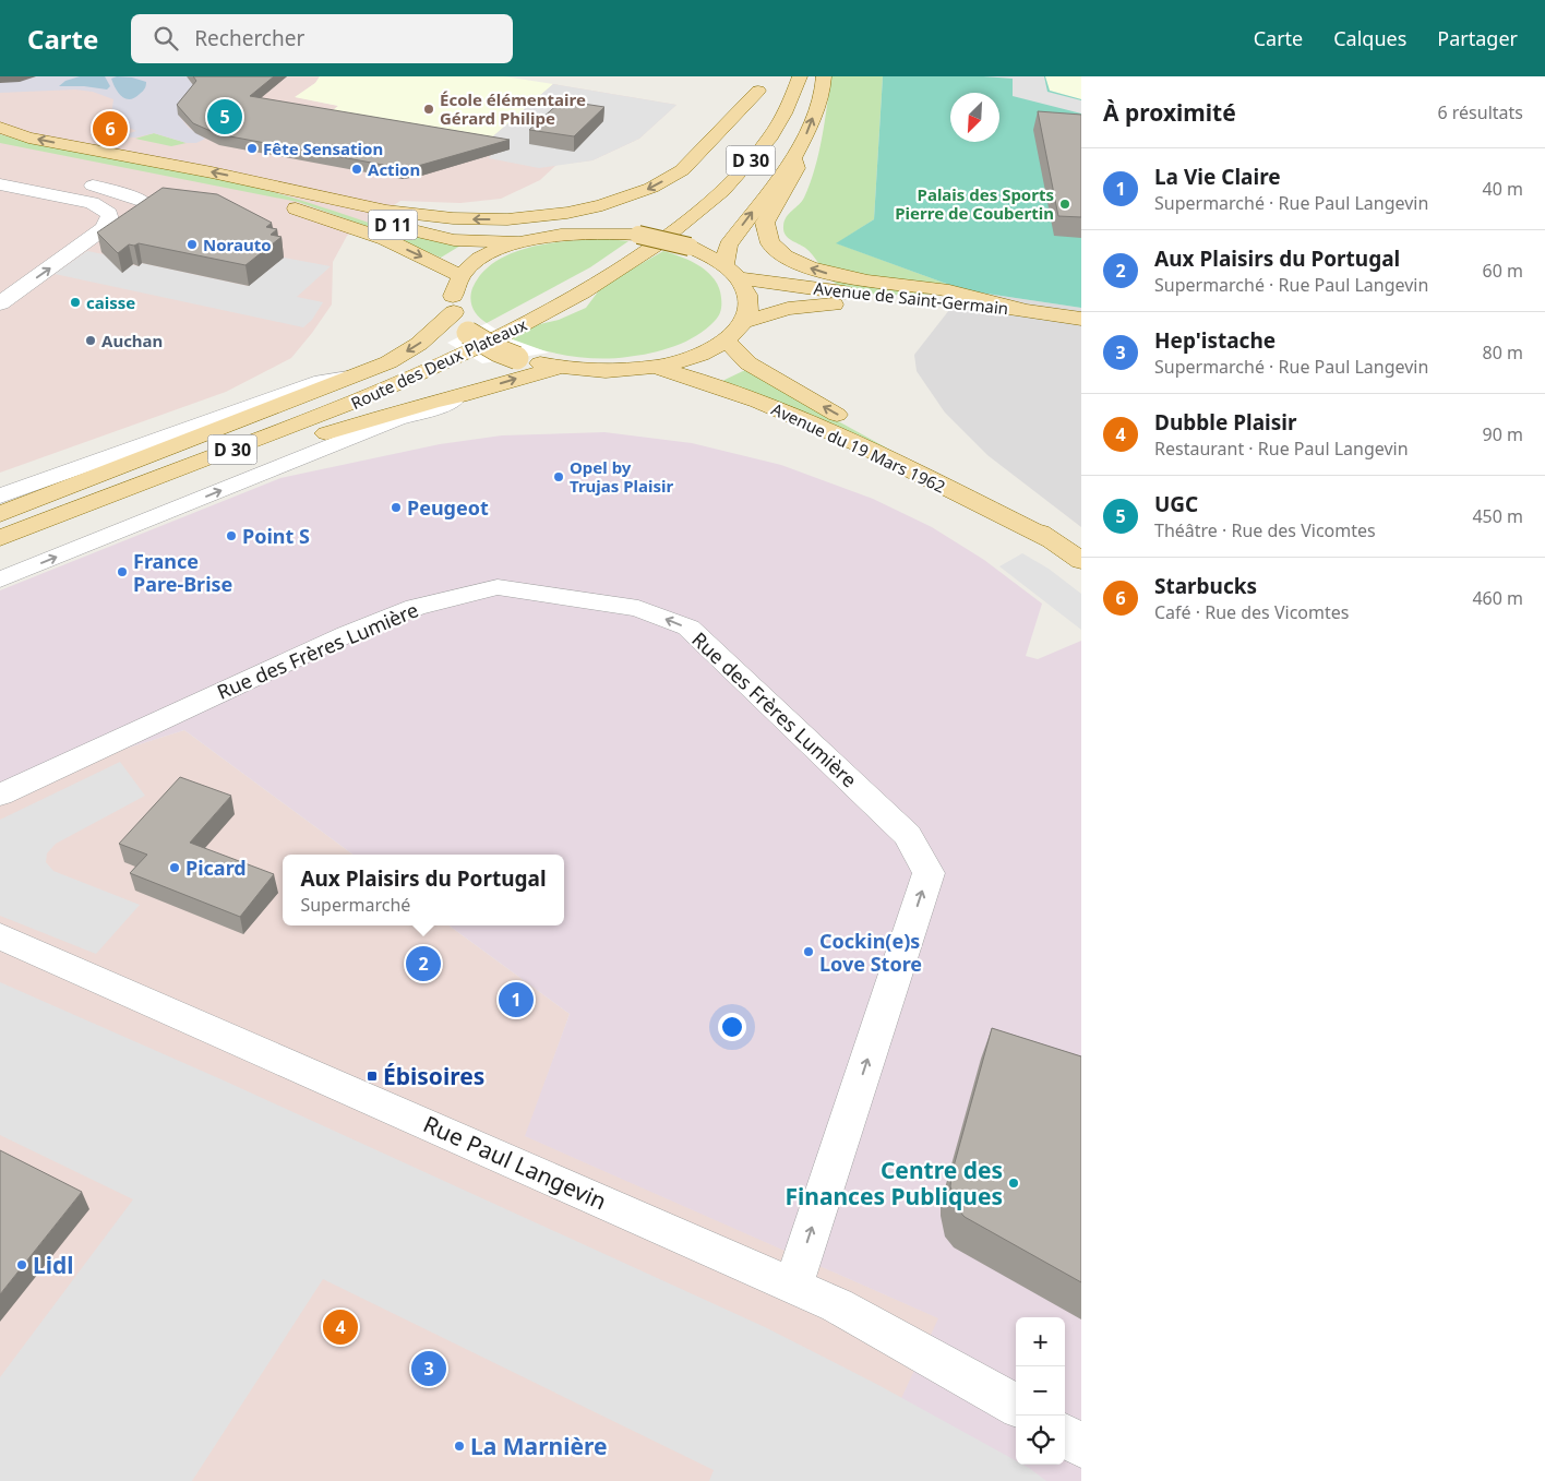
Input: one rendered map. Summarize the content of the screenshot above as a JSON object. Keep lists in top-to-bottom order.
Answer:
{
  "streets": {
    "main road": [
      "D 30",
      "D 11",
      "Avenue de Saint-Germain",
      "Route des Deux Plateaux",
      "Avenue du 19 Mars 1962"
    ],
    "street": ["Rue des Frères Lumière", "Rue Paul Langevin"]
  },
  "crossings": [
    ["Rue des Frères Lumière", "Rue Paul Langevin"]
  ],
  "places": {
    "other": [
      "École élémentaire Gérard Philipe",
      "Fête Sensation",
      "Action",
      "Palais des Sports Pierre de Coubertin",
      "Norauto",
      "caisse",
      "Auchan",
      "Opel by Trujas Plaisir",
      "Peugeot",
      "Point S",
      "France Pare-Brise",
      "Picard",
      "Cockin(e)s Love Store",
      "Centre des Finances Publiques",
      "Lidl",
      "La Marnière"
    ],
    "transit": ["Ébisoires"]
  },
  "north": "bottom left",
  "page": {
    "header": "Carte",
    "search": "Rechercher",
    "nav": ["Carte", "Calques", "Partager"],
    "heading": ["À proximité", "6 résultats"],
    "pins": [
      "5",
      "6",
      "2",
      "1",
      "4",
      "3"
    ],
    "list": [
      {
        "mark": "1",
        "name": "La Vie Claire",
        "note": "Supermarché · Rue Paul Langevin",
        "value": "40 m"
      },
      {
        "mark": "2",
        "name": "Aux Plaisirs du Portugal",
        "note": "Supermarché · Rue Paul Langevin",
        "value": "60 m"
      },
      {
        "mark": "3",
        "name": "Hep'istache",
        "note": "Supermarché · Rue Paul Langevin",
        "value": "80 m"
      },
      {
        "mark": "4",
        "name": "Dubble Plaisir",
        "note": "Restaurant · Rue Paul Langevin",
        "value": "90 m"
      },
      {
        "mark": "5",
        "name": "UGC",
        "note": "Théâtre · Rue des Vicomtes",
        "value": "450 m"
      },
      {
        "mark": "6",
        "name": "Starbucks",
        "note": "Café · Rue des Vicomtes",
        "value": "460 m"
      }
    ],
    "popup": ["Aux Plaisirs du Portugal", "Supermarché"],
    "map_buttons": ["+", "−"]
  }
}
